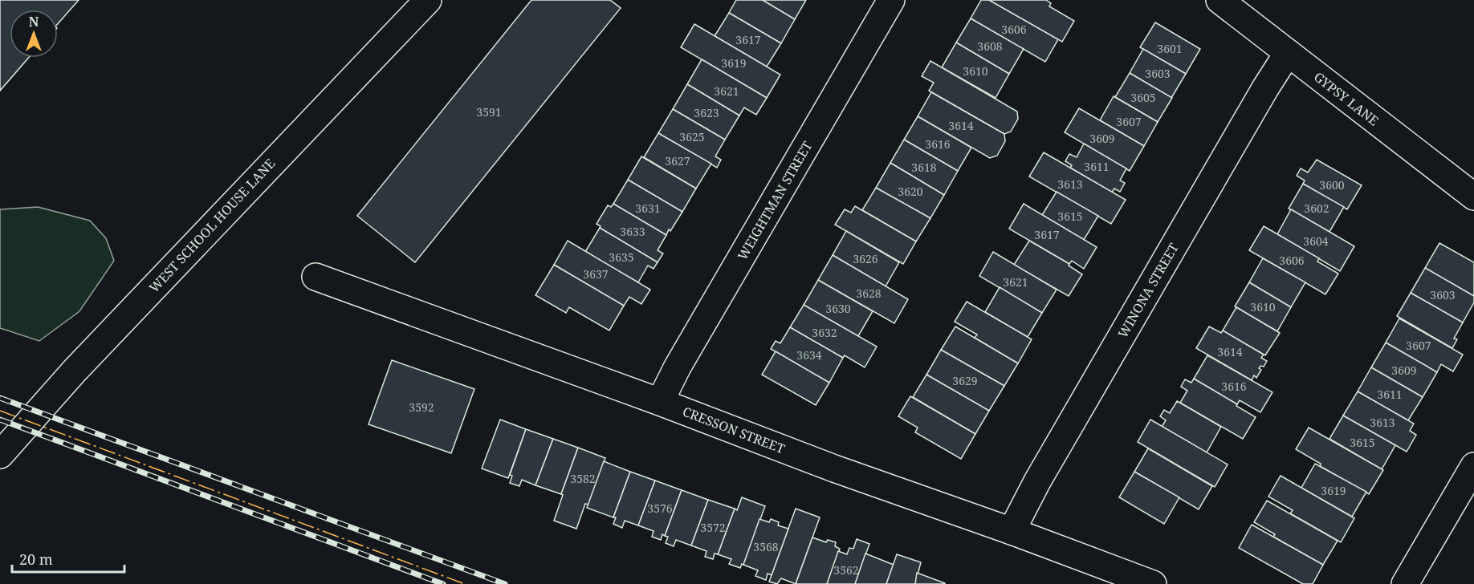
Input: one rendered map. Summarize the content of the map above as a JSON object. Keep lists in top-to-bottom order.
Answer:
{
  "streets": {
    "street": [
      "GYPSY LANE",
      "WEIGHTMAN STREET",
      "WEST SCHOOL HOUSE LANE",
      "WINONA STREET",
      "CRESSON STREET"
    ]
  },
  "crossings": [
    ["GYPSY LANE", "WINONA STREET"],
    ["WEIGHTMAN STREET", "CRESSON STREET"],
    ["WINONA STREET", "CRESSON STREET"]
  ],
  "house_numbers": [
    "3606",
    "3617",
    "3608",
    "3601",
    "3619",
    "3610",
    "3603",
    "3621",
    "3605",
    "3591",
    "3623",
    "3607",
    "3614",
    "3625",
    "3609",
    "3616",
    "3627",
    "3611",
    "3618",
    "3613",
    "3600",
    "3620",
    "3631",
    "3602",
    "3615",
    "3633",
    "3617",
    "3604",
    "3635",
    "3626",
    "3606",
    "3637",
    "3621",
    "3628",
    "3603",
    "3610",
    "3630",
    "3632",
    "3607",
    "3614",
    "3634",
    "3609",
    "3629",
    "3616",
    "3611",
    "3592",
    "3613",
    "3615",
    "3582",
    "3619",
    "3576",
    "3572",
    "3568",
    "3562"
  ],
  "scale_bar": "20 m",
  "north": "top"
}
